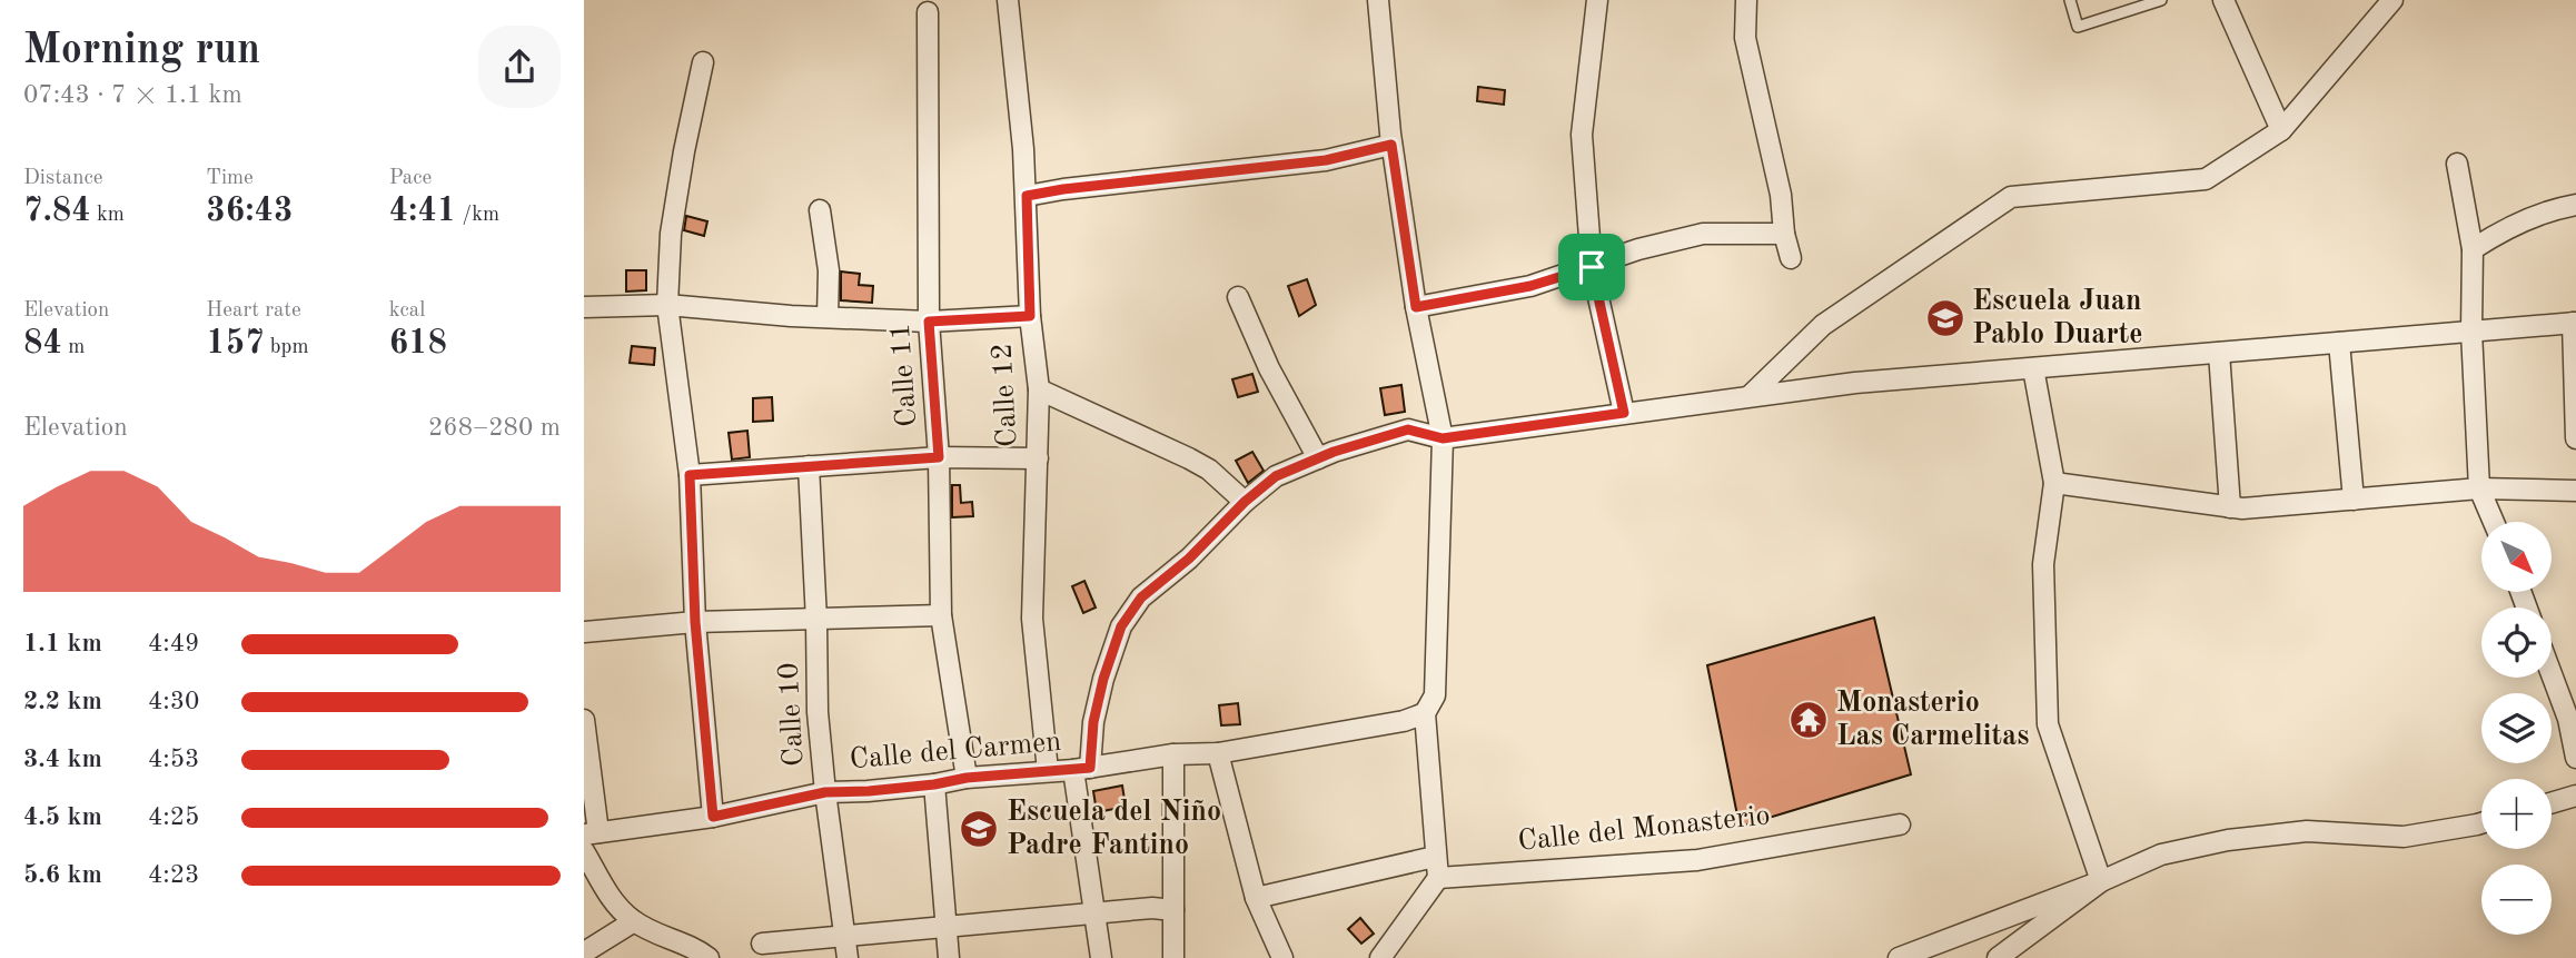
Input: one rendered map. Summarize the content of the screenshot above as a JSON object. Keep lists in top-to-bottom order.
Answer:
{
  "streets": {
    "street": [
      "Calle 11",
      "Calle 12",
      "Calle 10",
      "Calle del Carmen",
      "Calle del Monasterio"
    ]
  },
  "crossings": [
    ["Calle 11", "Calle del Carmen"],
    ["Calle 12", "Calle del Carmen"],
    ["Calle 10", "Calle del Carmen"]
  ],
  "places": {
    "school or university": ["Escuela Juan Pablo Duarte", "Escuela del Niño Padre Fantino"],
    "temple": ["Monasterio Las Carmelitas"]
  },
  "north": "bottom right",
  "page": {
    "heading": ["Morning run", "07:43 · 7 × 1.1 km"],
    "stats": [
      ["Distance", "7.84 km"],
      ["Time", "36:43"],
      ["Pace", "4:41 /km"],
      ["Elevation", "84 m"],
      ["Heart rate", "157 bpm"],
      ["kcal", "618"]
    ],
    "chart": ["Elevation", "268–280 m"],
    "map_buttons": ["+", "−"],
    "list": [
      {
        "name": "1.1 km",
        "note": "4:49"
      },
      {
        "name": "2.2 km",
        "note": "4:30"
      },
      {
        "name": "3.4 km",
        "note": "4:53"
      },
      {
        "name": "4.5 km",
        "note": "4:25"
      },
      {
        "name": "5.6 km",
        "note": "4:23"
      }
    ]
  }
}
